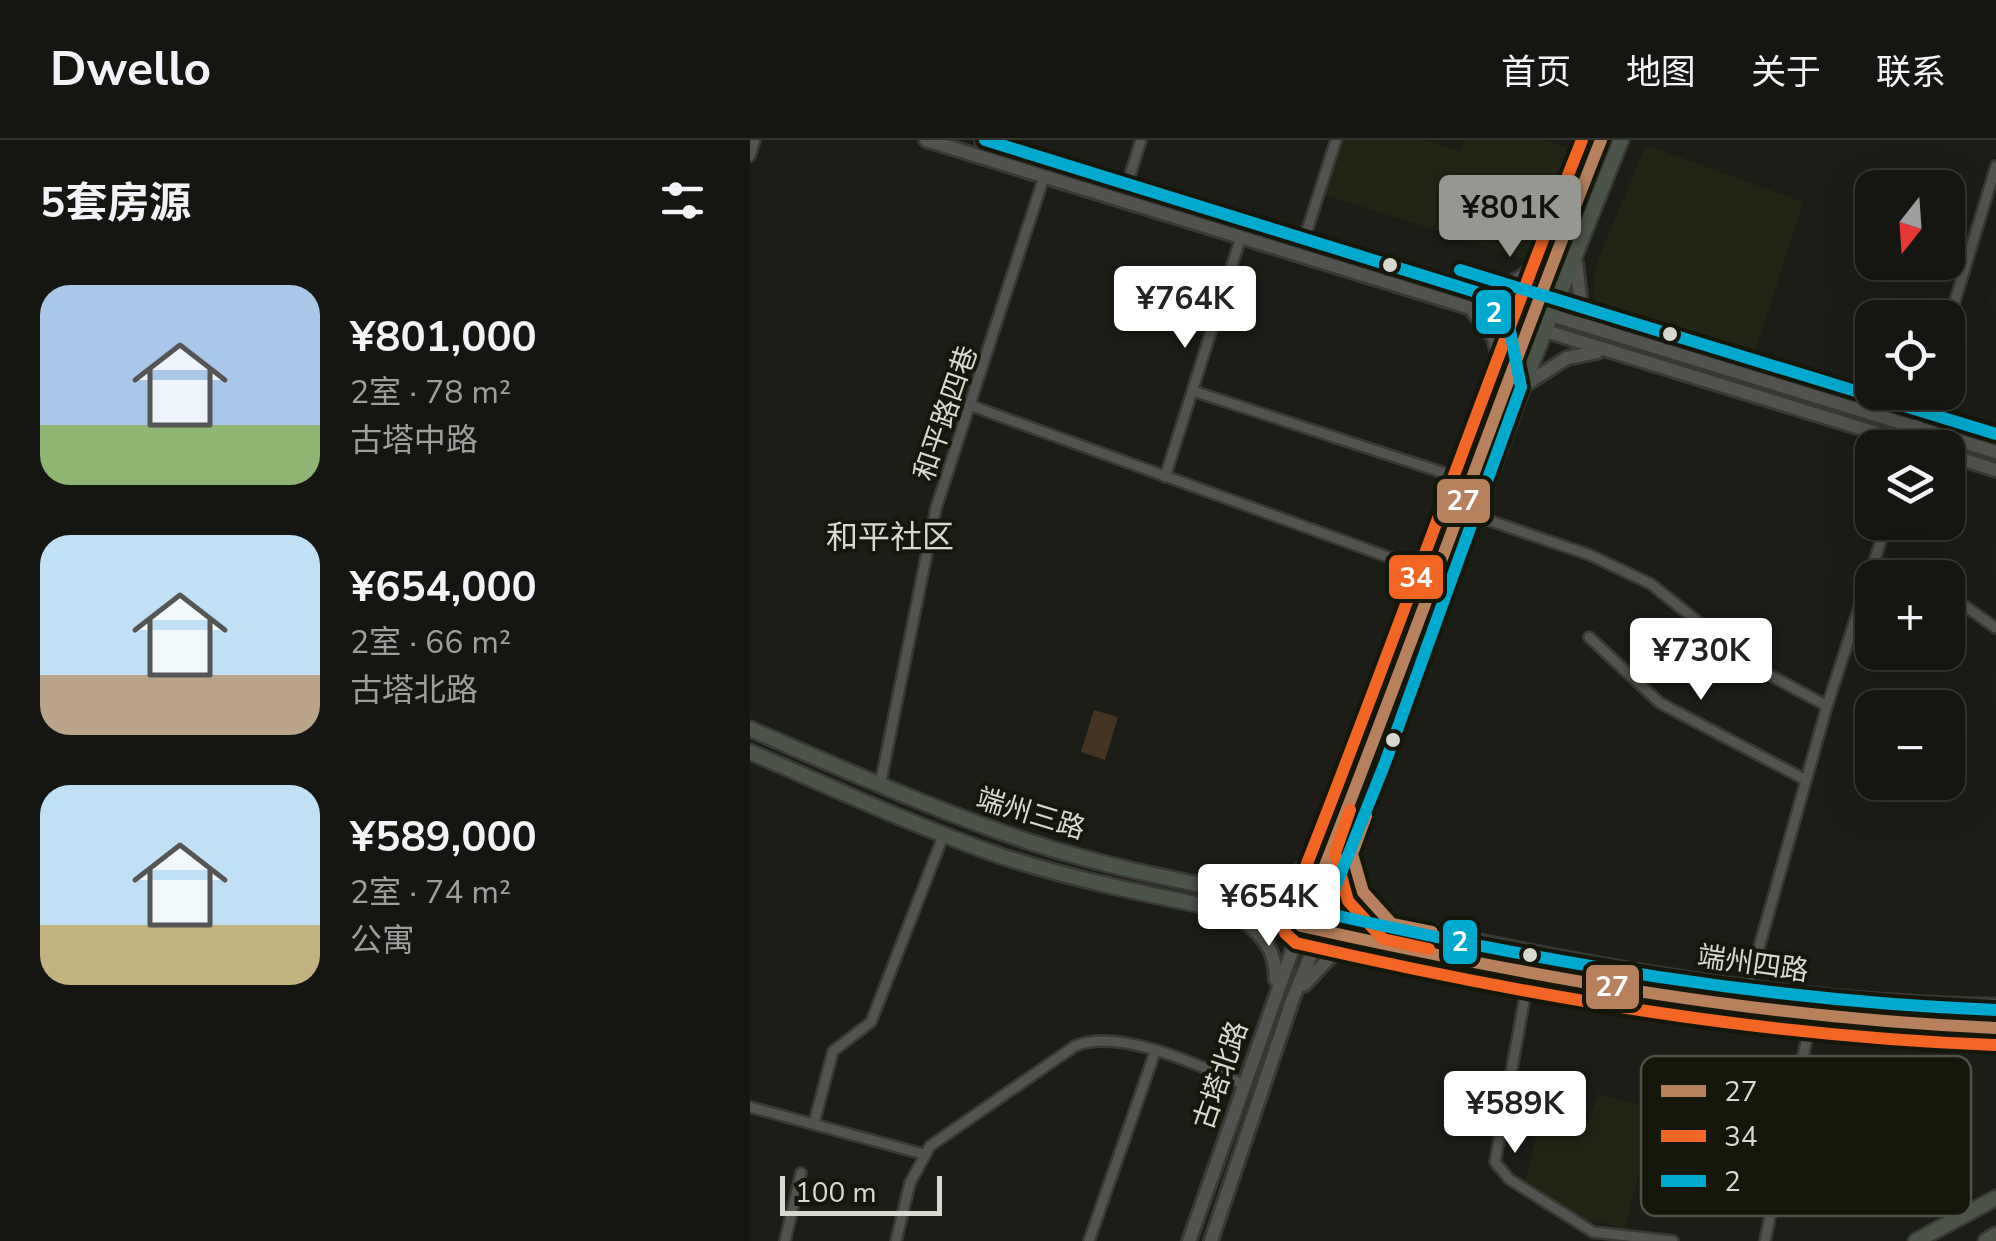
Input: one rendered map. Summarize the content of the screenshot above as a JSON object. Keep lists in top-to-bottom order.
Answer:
{
  "streets": {
    "main road": ["端州三路", "端州四路", "古塔北路"],
    "street": ["和平路四巷"]
  },
  "crossings": [
    ["和平路四巷", "端州三路"],
    ["端州三路", "端州四路"],
    ["端州三路", "古塔北路"],
    ["端州四路", "古塔北路"]
  ],
  "districts": ["和平社区"],
  "lines": ["transit line 27", "transit line 34", "transit line 2"],
  "legend": ["27", "34", "2"],
  "scale_bar": "100 m",
  "north": "bottom",
  "page": {
    "header": "Dwello",
    "nav": [
      "首页",
      "地图",
      "关于",
      "联系"
    ],
    "heading": "5套房源",
    "map_buttons": ["+", "−"],
    "price": [
      "¥801K",
      "¥764K",
      "¥730K",
      "¥654K",
      "¥589K"
    ],
    "list": [
      {
        "name": "¥801,000",
        "note": "2室 · 78 m² · 古塔中路"
      },
      {
        "name": "¥654,000",
        "note": "2室 · 66 m² · 古塔北路"
      },
      {
        "name": "¥589,000",
        "note": "2室 · 74 m² · 公寓"
      }
    ],
    "scale": "100 m"
  }
}
